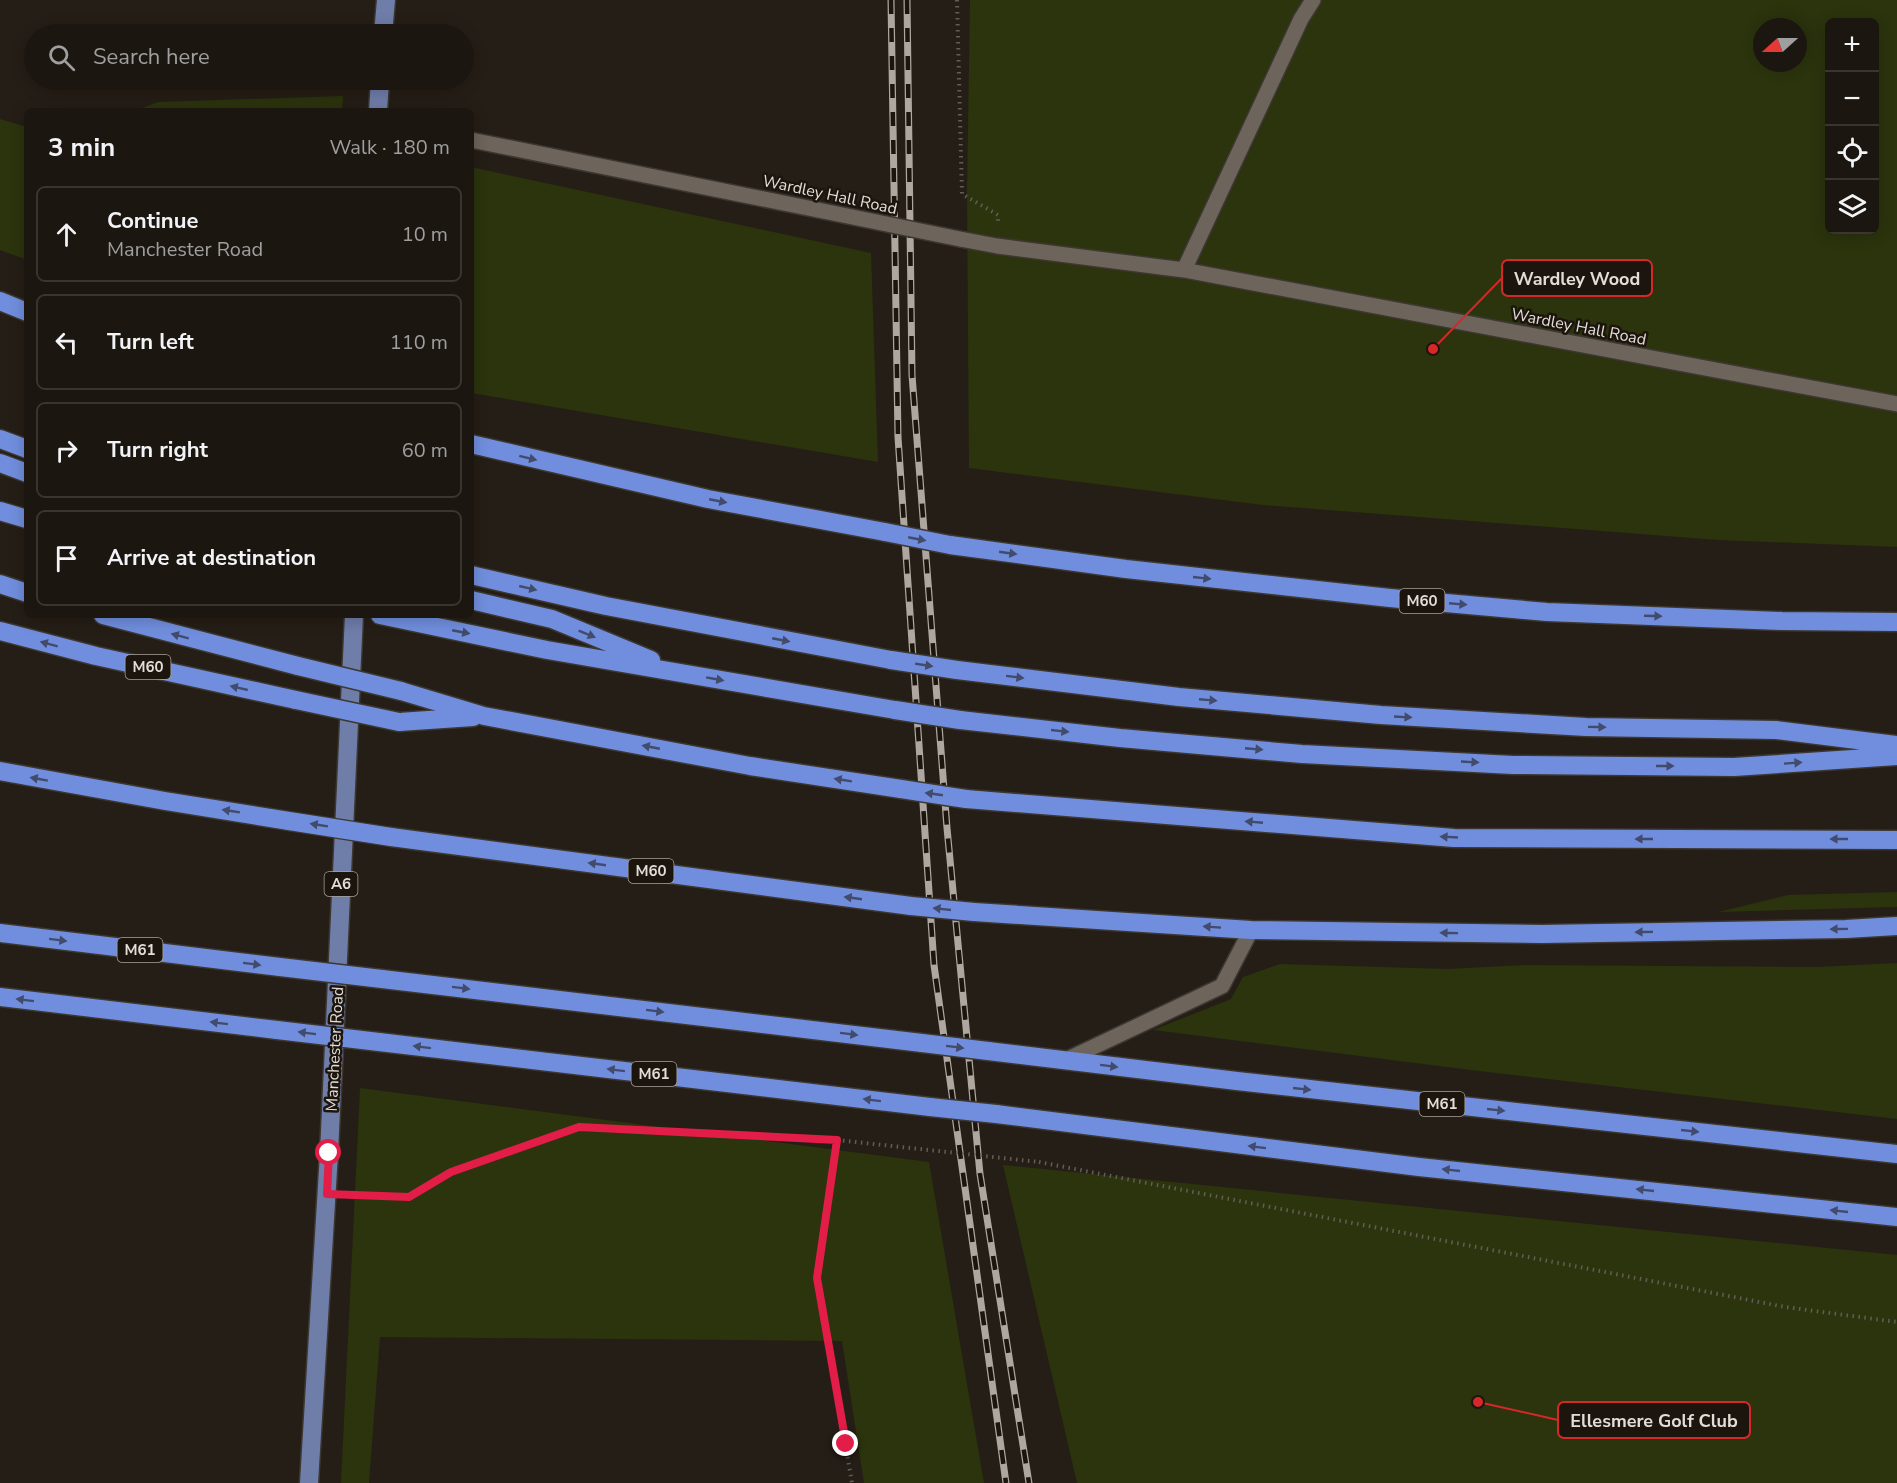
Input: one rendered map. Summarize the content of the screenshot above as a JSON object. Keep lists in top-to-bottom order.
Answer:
{
  "streets": {
    "highway": ["M60", "M61"],
    "main road": ["A6", "Manchester Road"],
    "lane": ["Wardley Hall Road"]
  },
  "places": ["Wardley Wood", "Ellesmere Golf Club"],
  "north": "left",
  "page": {
    "map_buttons": ["+", "−"],
    "search": "Search here",
    "heading": ["3 min", "Walk · 180 m"],
    "list": [
      ["Continue", "Manchester Road", "10 m"],
      ["Turn left", "110 m"],
      ["Turn right", "60 m"],
      "Arrive at destination"
    ]
  }
}
